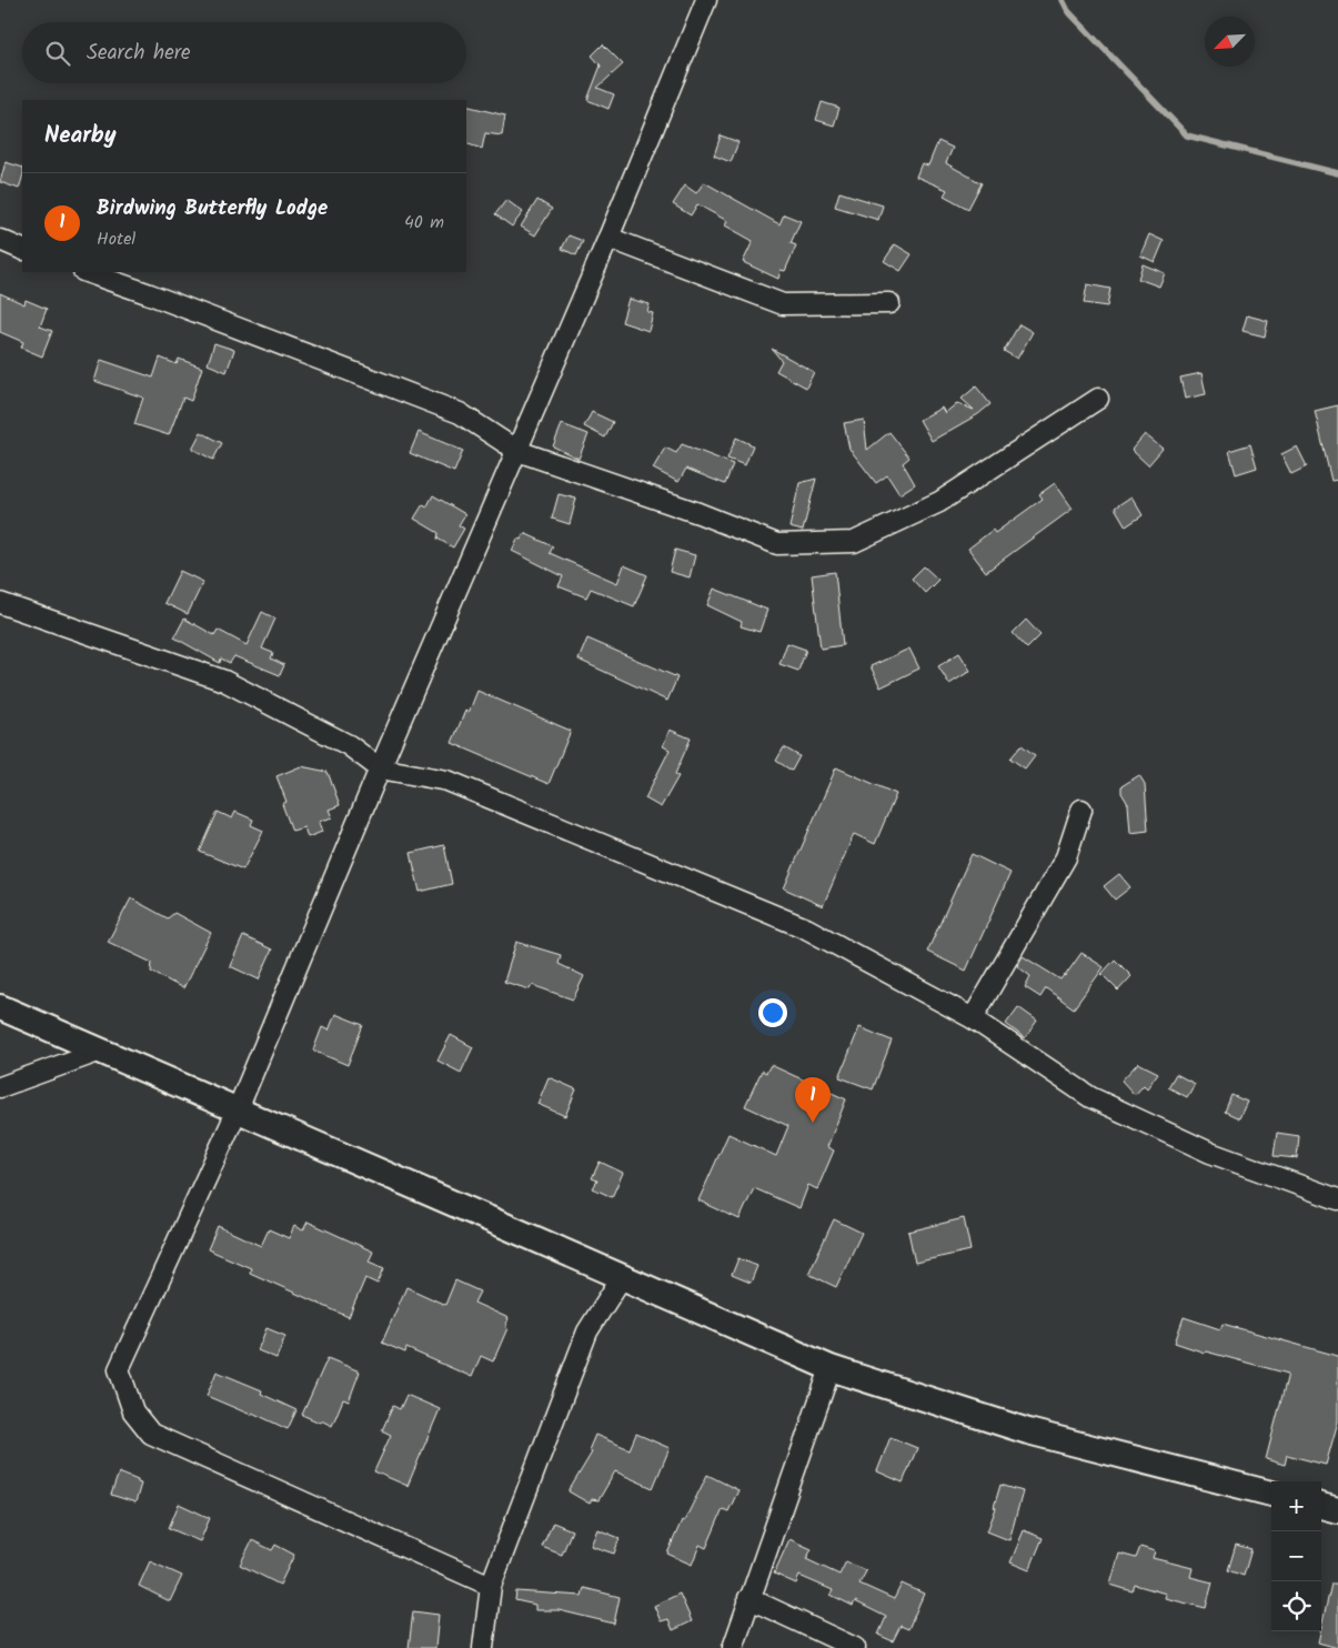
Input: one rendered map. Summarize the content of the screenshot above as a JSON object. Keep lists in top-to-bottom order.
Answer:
{
  "north": "bottom left",
  "page": {
    "search": "Search here",
    "heading": "Nearby",
    "list": [
      {
        "mark": "1",
        "name": "Birdwing Butterfly Lodge",
        "note": "Hotel",
        "value": "40 m"
      }
    ],
    "pins": "1",
    "map_buttons": ["+", "−"]
  }
}
